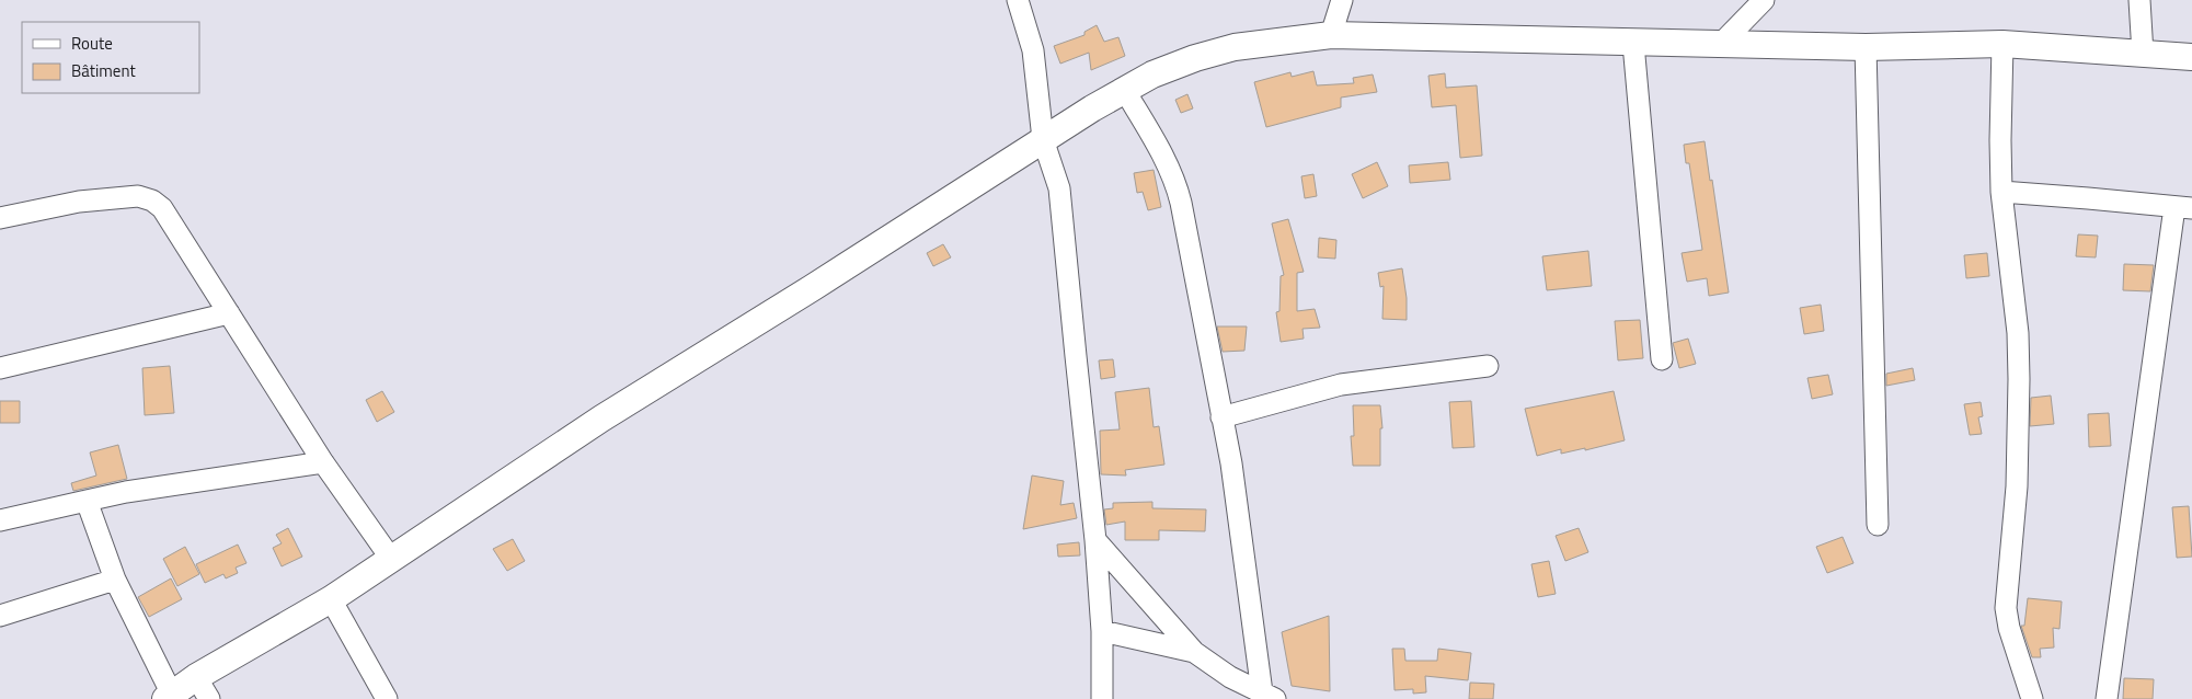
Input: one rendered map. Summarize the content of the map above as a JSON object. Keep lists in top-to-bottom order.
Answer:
{
  "legend": ["Route", "Bâtiment"]
}
